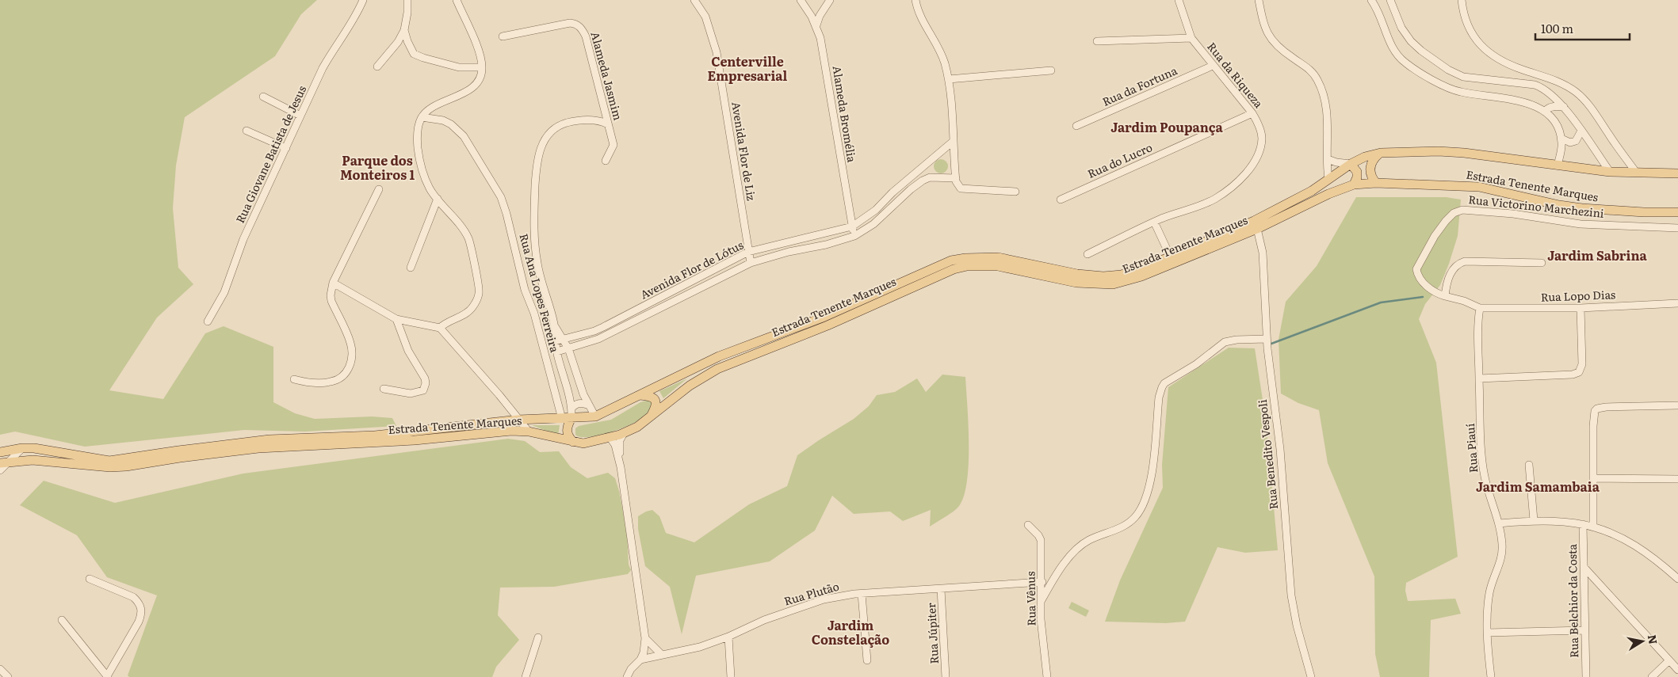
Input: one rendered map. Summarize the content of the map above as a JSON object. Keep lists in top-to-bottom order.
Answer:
{
  "streets": {
    "main road": ["Estrada Tenente Marques"],
    "street": [
      "Rua da Riqueza",
      "Alameda Jasmim",
      "Rua da Fortuna",
      "Alameda Bromélia",
      "Avenida Flor de Liz",
      "Rua Giovane Batista de Jesus",
      "Rua do Lucro",
      "Rua Victorino Marchezini",
      "Avenida Flor de Lótus",
      "Rua Ana Lopes Ferreira",
      "Rua Lopo Dias",
      "Rua Piauí",
      "Rua Benedito Vespoli",
      "Rua Plutão",
      "Rua Vênus",
      "Rua Belchior da Costa",
      "Rua Júpiter"
    ]
  },
  "crossings": [
    ["Rua da Riqueza", "Rua da Fortuna"],
    ["Rua da Riqueza", "Rua do Lucro"],
    ["Alameda Bromélia", "Avenida Flor de Lótus"],
    ["Avenida Flor de Liz", "Avenida Flor de Lótus"],
    ["Estrada Tenente Marques", "Rua Ana Lopes Ferreira"],
    ["Estrada Tenente Marques", "Rua Benedito Vespoli"],
    ["Rua Lopo Dias", "Rua Piauí"],
    ["Rua Plutão", "Rua Vênus"],
    ["Rua Plutão", "Rua Júpiter"]
  ],
  "districts": [
    "Centerville Empresarial",
    "Jardim Poupança",
    "Parque dos Monteiros 1",
    "Jardim Sabrina",
    "Jardim Samambaia",
    "Jardim Constelação"
  ],
  "scale_bar": "100 m",
  "north": "right"
}
